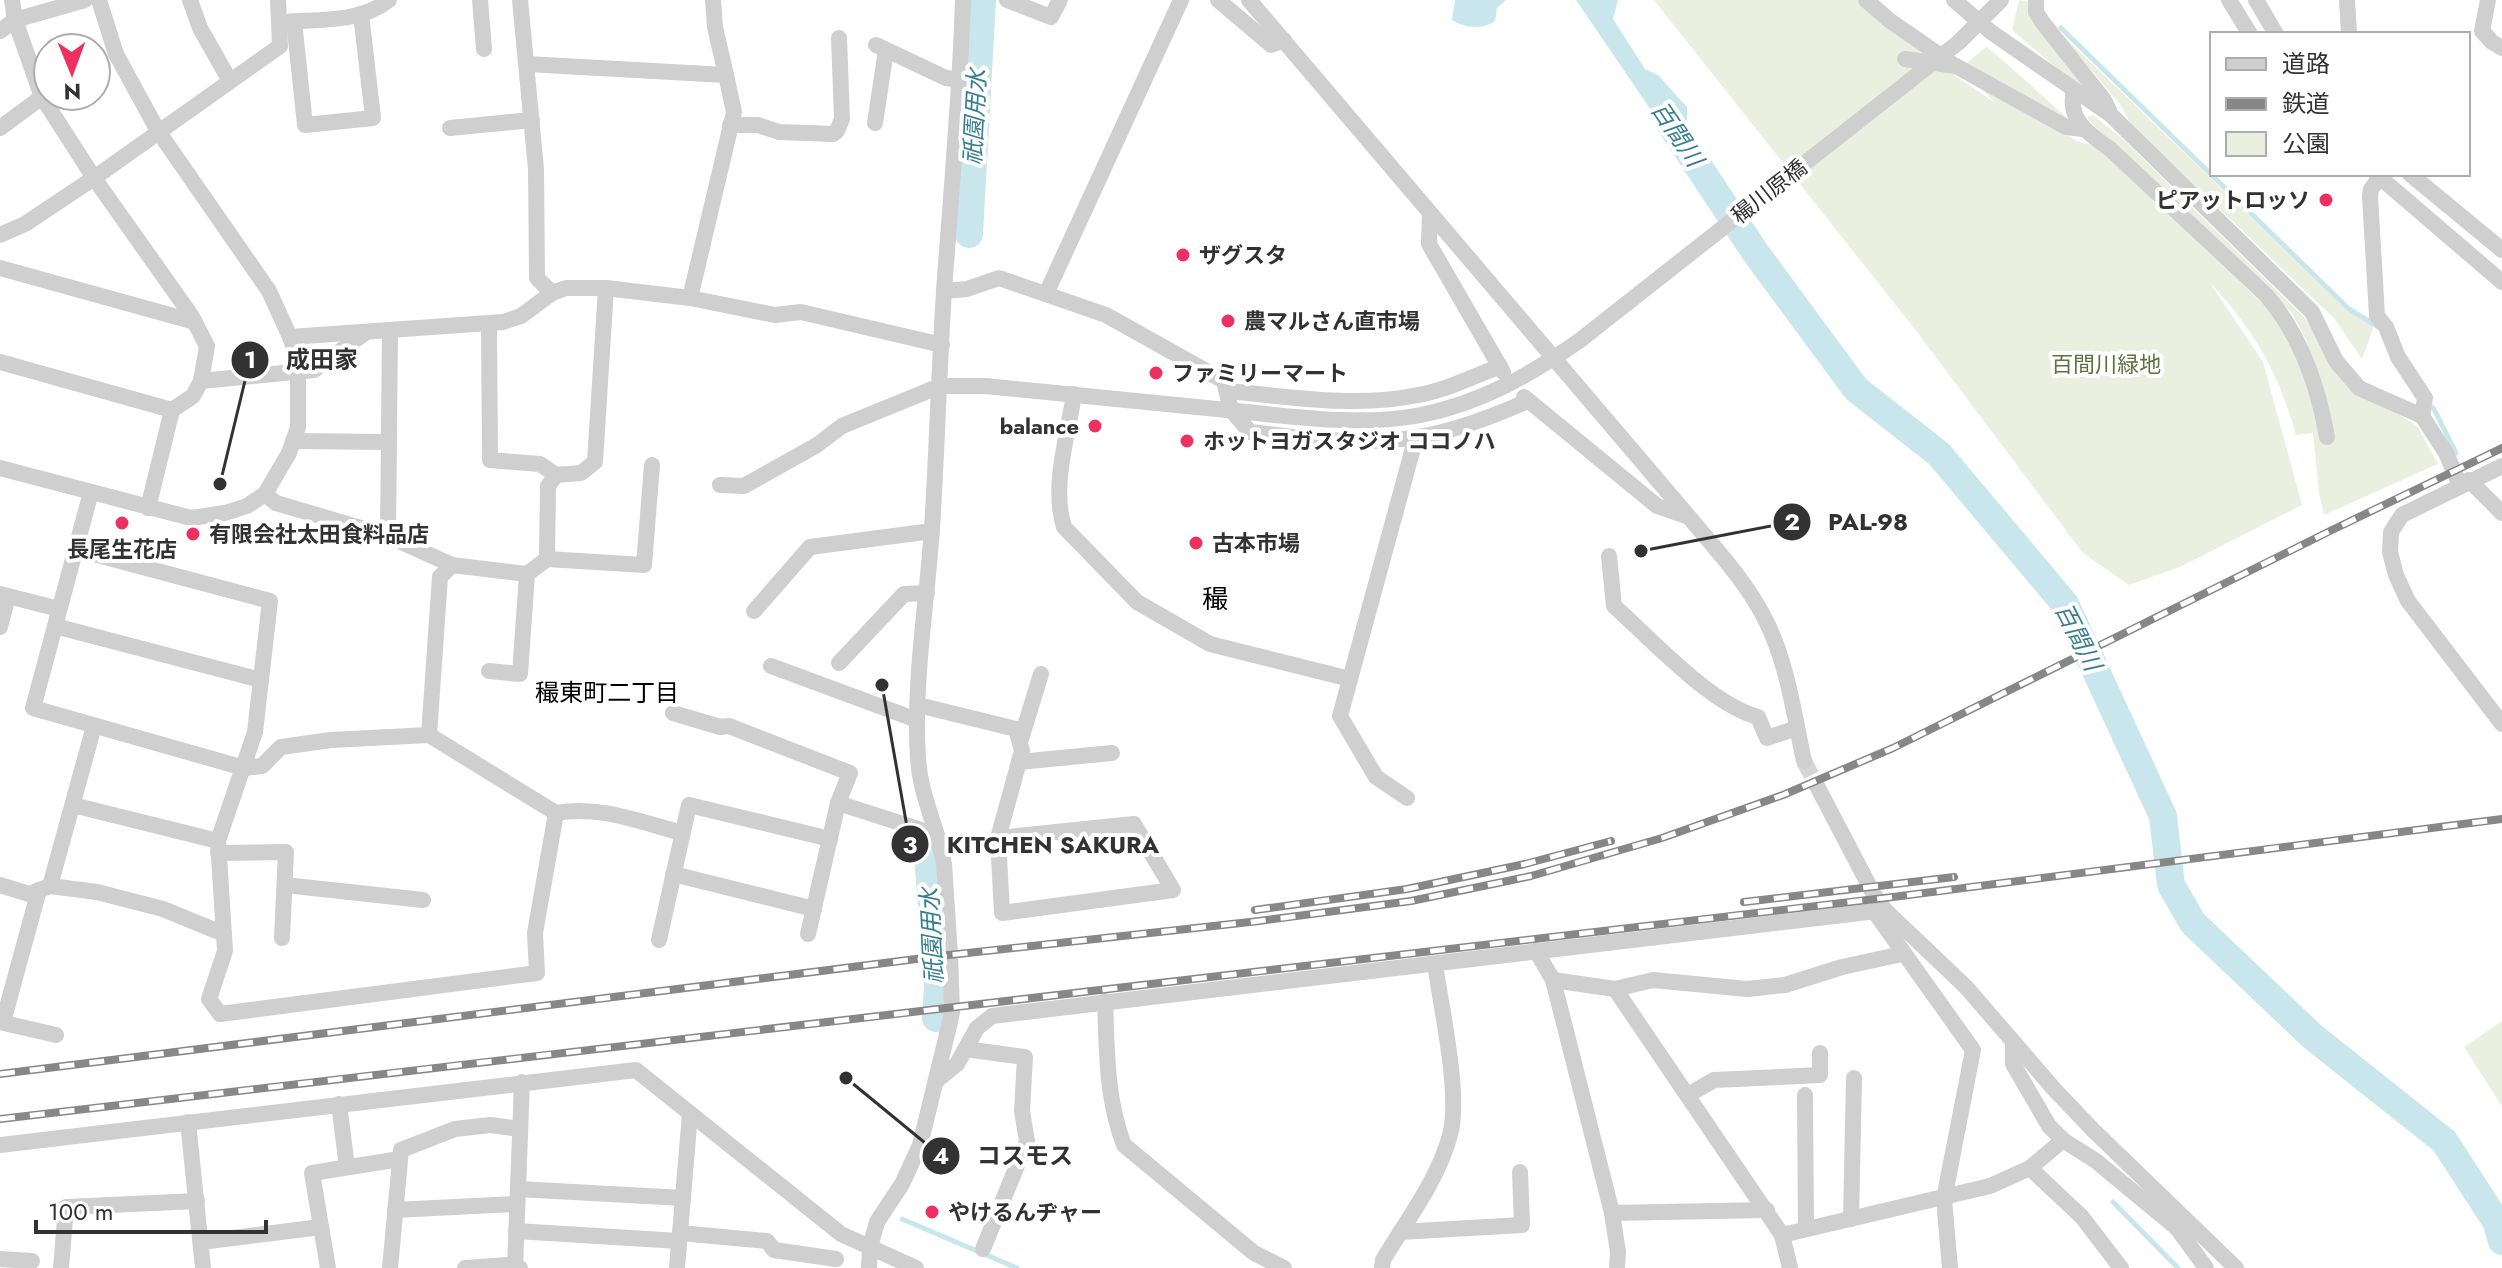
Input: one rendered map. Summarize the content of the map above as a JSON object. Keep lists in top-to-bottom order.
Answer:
{
  "streets": {
    "street": ["穝川原橋"]
  },
  "districts": ["穝", "穝東町二丁目"],
  "water": ["祇園用水", "百間川"],
  "parks": ["百間川緑地"],
  "places": [
    "ピアットロッソ",
    "ザグスタ",
    "農マルさん直市場",
    "ファミリーマート",
    "balance",
    "ホットヨガスタジオ ココノハ",
    "成田家",
    "長尾生花店",
    "有限会社太田食料品店",
    "古本市場",
    "PAL-98",
    "KITCHEN SAKURA",
    "コスモス",
    "やけるんヂャー"
  ],
  "legend": ["道路", "鉄道", "公園"],
  "scale_bar": "100 m",
  "north": "bottom"
}
